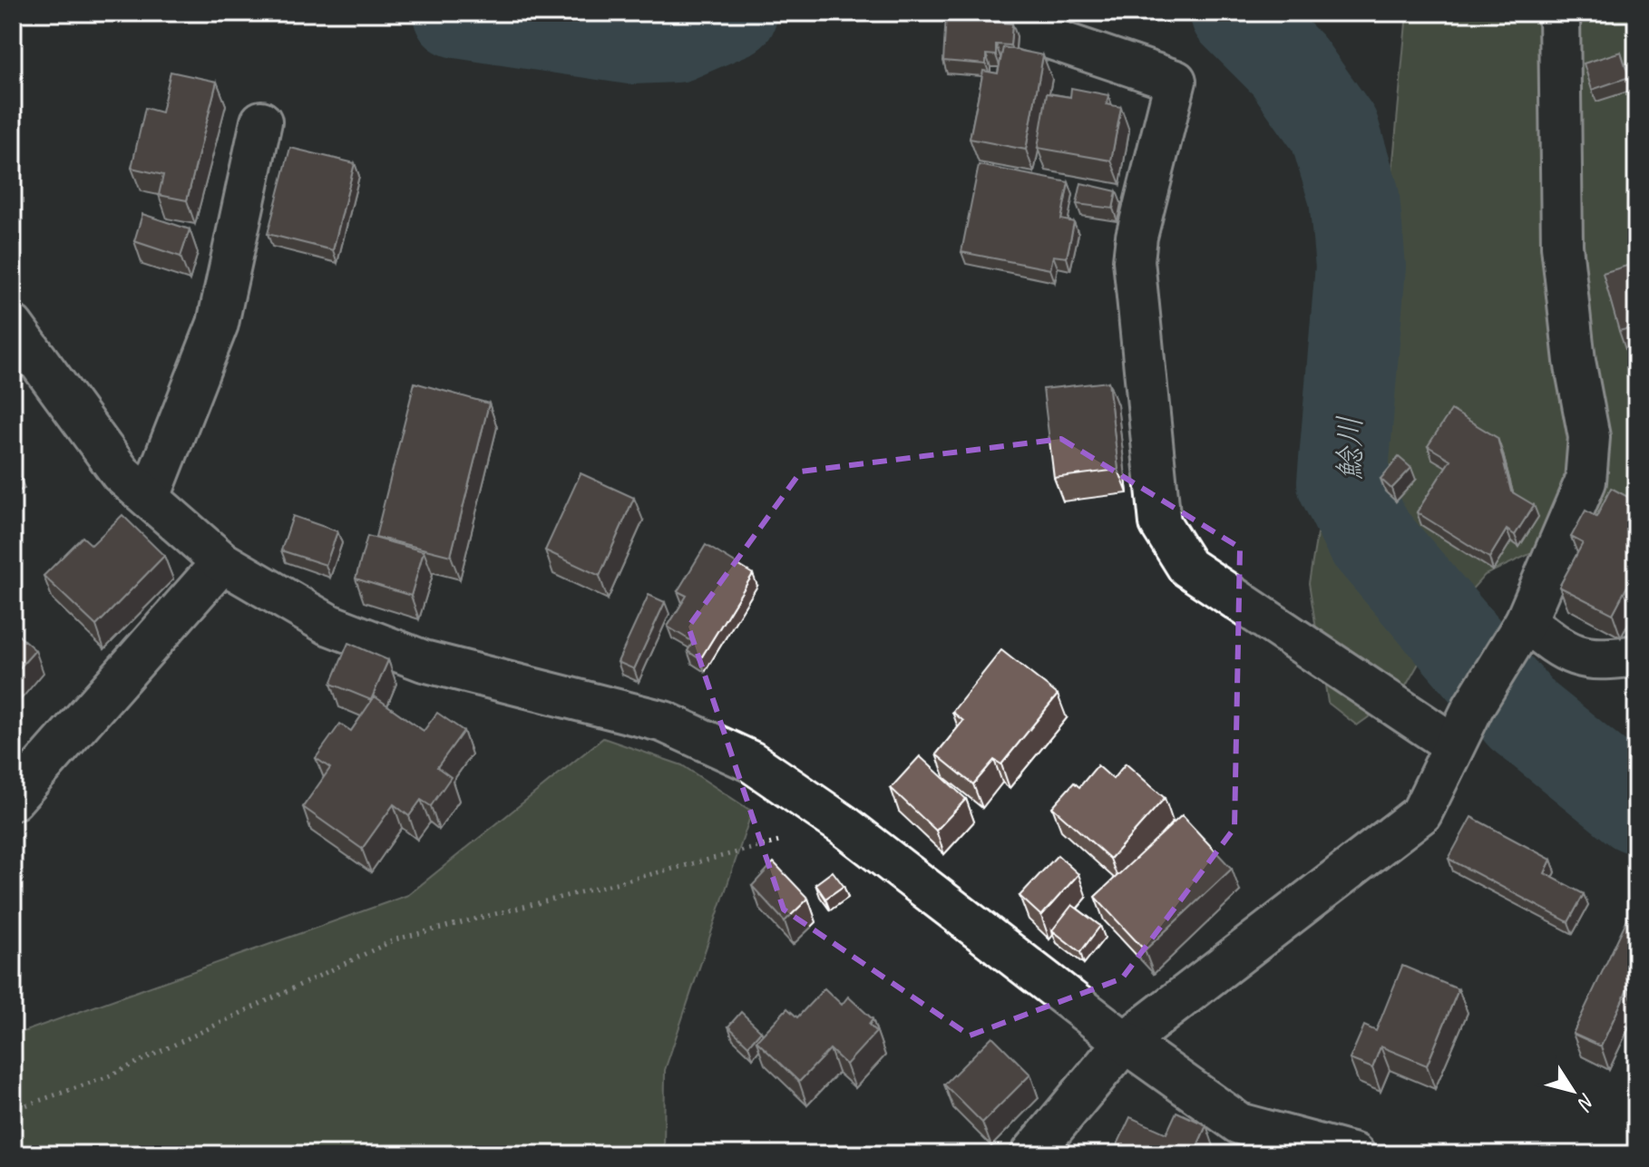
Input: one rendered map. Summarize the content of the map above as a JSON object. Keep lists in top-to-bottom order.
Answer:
{
  "water": ["鯰川"],
  "north": "bottom right"
}
